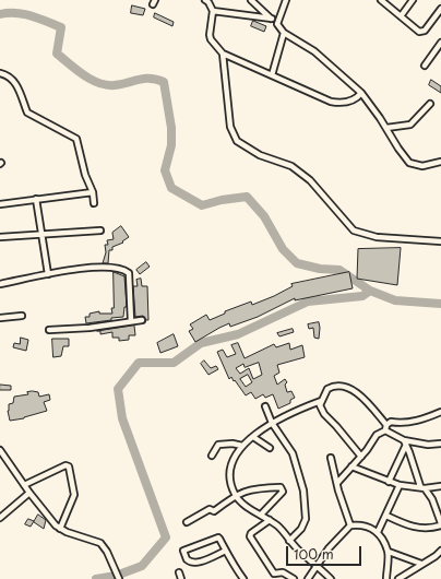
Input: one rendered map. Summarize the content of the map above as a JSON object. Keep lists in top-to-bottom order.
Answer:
{
  "scale_bar": "100 m"
}
